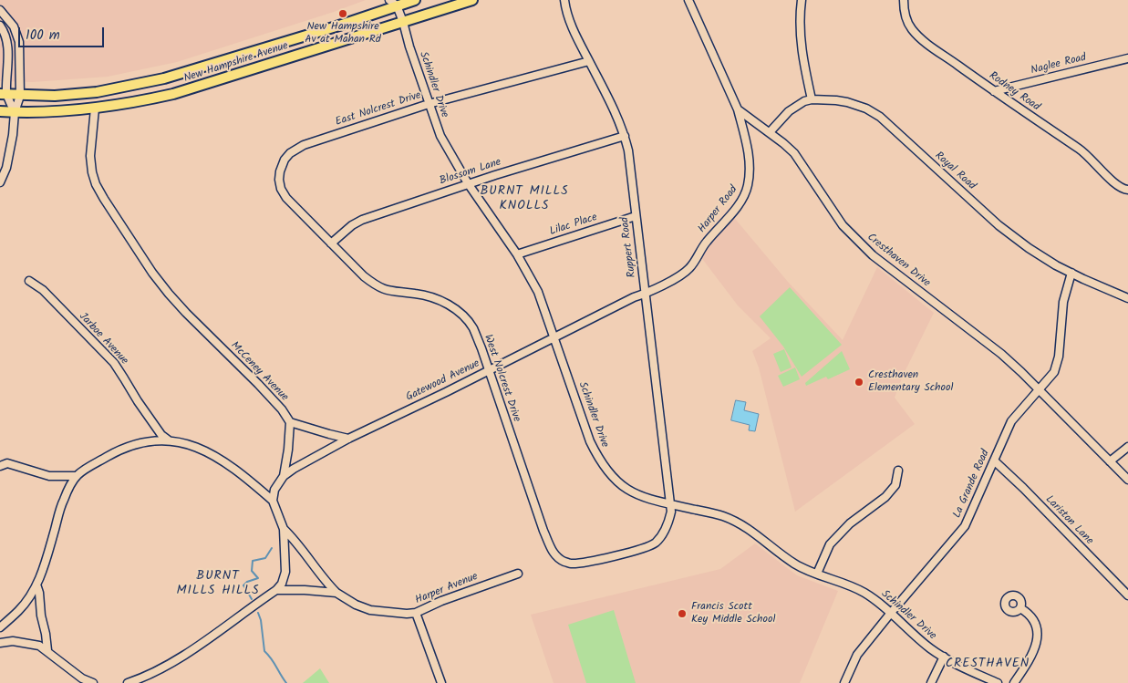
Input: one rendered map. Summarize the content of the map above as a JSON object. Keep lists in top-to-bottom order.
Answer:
{
  "streets": {
    "main road": ["New Hampshire Avenue"],
    "street": [
      "Naglee Road",
      "Schindler Drive",
      "Rodney Road",
      "East Nolcrest Drive",
      "Royal Road",
      "Blossom Lane",
      "Harper Road",
      "Lilac Place",
      "Ruppert Road",
      "Cresthaven Drive",
      "Jarboe Avenue",
      "McCeney Avenue",
      "West Nolcrest Drive",
      "Gatewood Avenue",
      "La Grande Road",
      "Lariston Lane",
      "Harper Avenue"
    ]
  },
  "crossings": [
    ["New Hampshire Avenue", "Schindler Drive"],
    ["New Hampshire Avenue", "McCeney Avenue"],
    ["Naglee Road", "Rodney Road"],
    ["Schindler Drive", "East Nolcrest Drive"],
    ["Schindler Drive", "Blossom Lane"],
    ["Schindler Drive", "Lilac Place"],
    ["Schindler Drive", "Ruppert Road"],
    ["Schindler Drive", "West Nolcrest Drive"],
    ["Schindler Drive", "Gatewood Avenue"],
    ["Schindler Drive", "La Grande Road"],
    ["East Nolcrest Drive", "Ruppert Road"],
    ["East Nolcrest Drive", "West Nolcrest Drive"],
    ["Royal Road", "Cresthaven Drive"],
    ["Royal Road", "La Grande Road"],
    ["Blossom Lane", "Ruppert Road"],
    ["Blossom Lane", "West Nolcrest Drive"],
    ["Harper Road", "Ruppert Road"],
    ["Harper Road", "Cresthaven Drive"],
    ["Harper Road", "Gatewood Avenue"],
    ["Lilac Place", "Ruppert Road"],
    ["Ruppert Road", "West Nolcrest Drive"],
    ["Ruppert Road", "Gatewood Avenue"],
    ["Cresthaven Drive", "La Grande Road"],
    ["West Nolcrest Drive", "Gatewood Avenue"],
    ["La Grande Road", "Lariston Lane"]
  ],
  "districts": ["BURNT MILLS KNOLLS", "BURNT MILLS HILLS", "CRESTHAVEN"],
  "places": ["New Hampshire Av at Mahan Rd", "Cresthaven Elementary School", "Francis Scott Key Middle School"],
  "scale_bar": "100 m"
}
